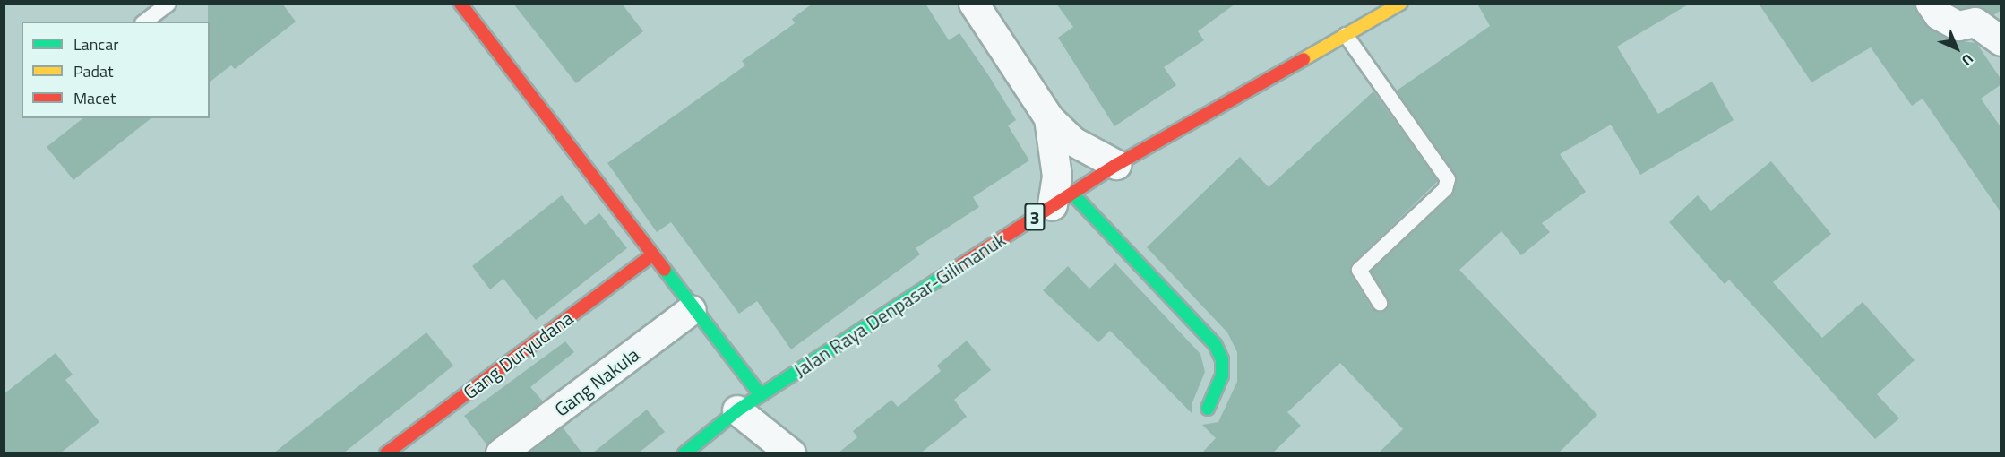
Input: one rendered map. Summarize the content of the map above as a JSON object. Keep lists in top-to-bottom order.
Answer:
{
  "streets": {
    "main road": ["3", "Jalan Raya Denpasar-Gilimanuk", "Gang Duryudana"],
    "street": ["Gang Nakula"]
  },
  "legend": ["Lancar", "Padat", "Macet"],
  "north": "bottom right"
}
